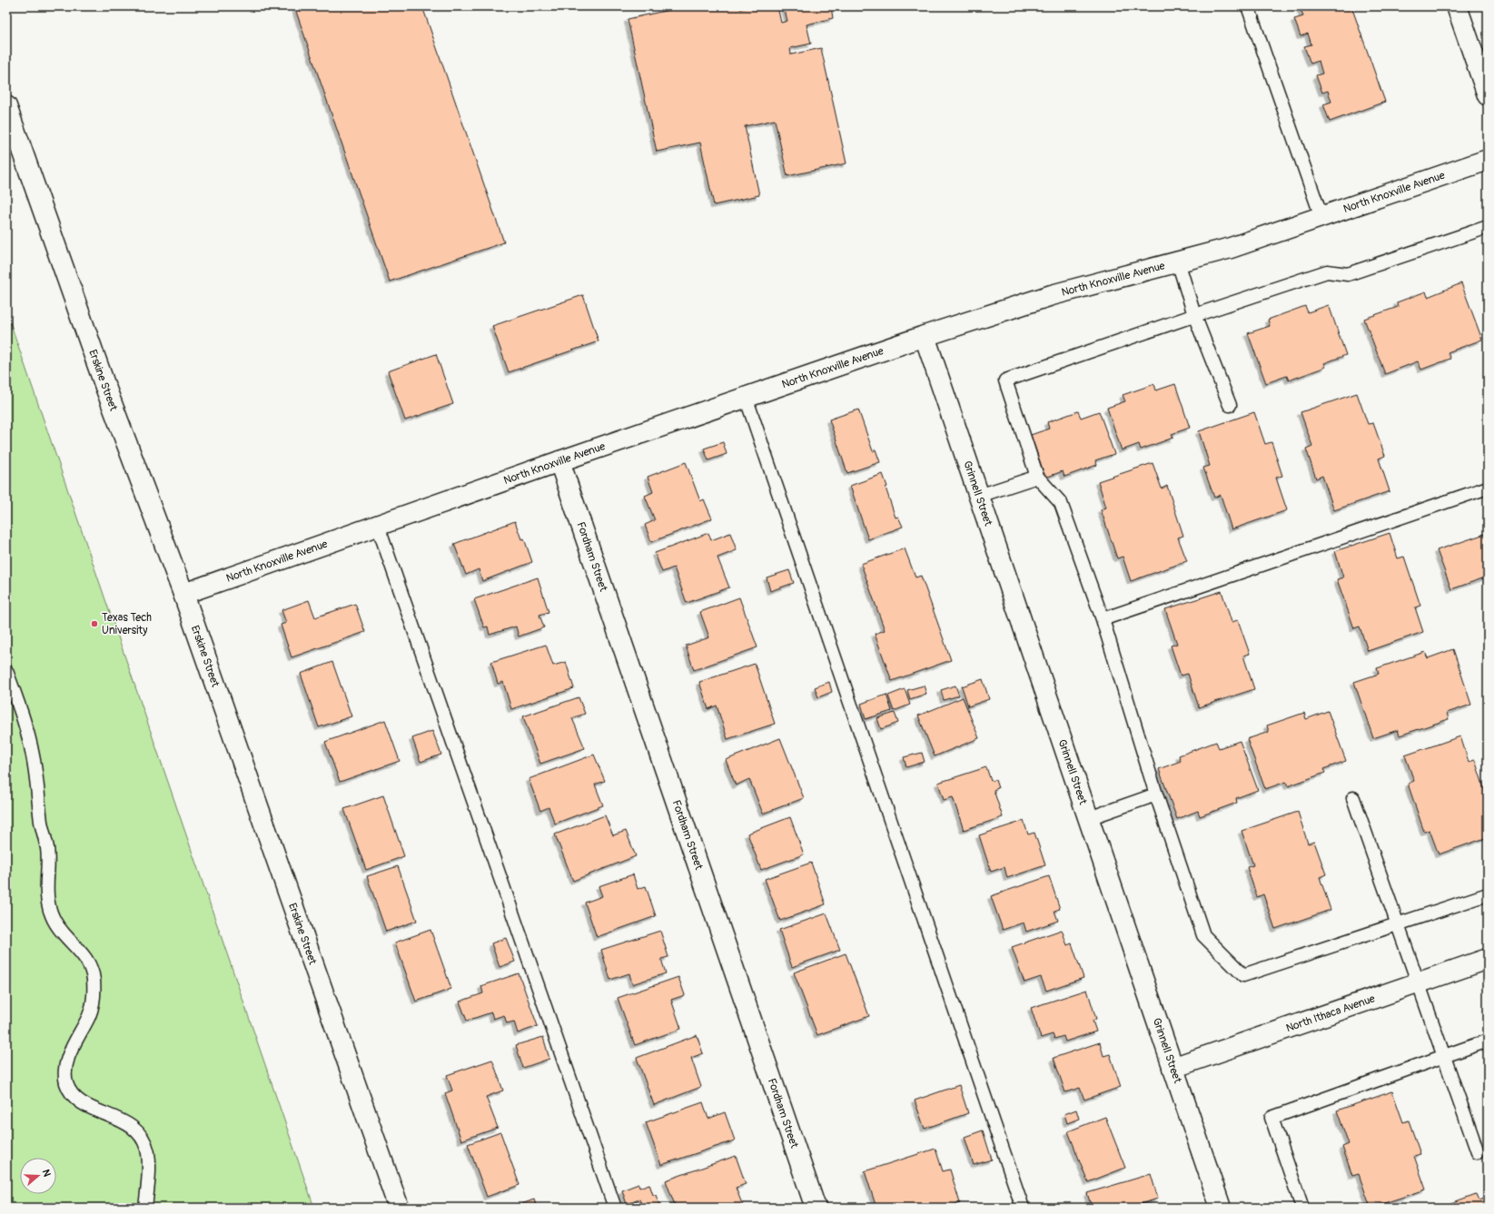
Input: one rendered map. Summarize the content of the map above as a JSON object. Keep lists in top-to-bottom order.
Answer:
{
  "streets": {
    "street": [
      "North Knoxville Avenue",
      "Erskine Street",
      "Grinnell Street",
      "Fordham Street",
      "North Ithaca Avenue"
    ]
  },
  "crossings": [
    ["North Knoxville Avenue", "Erskine Street"],
    ["North Knoxville Avenue", "Grinnell Street"],
    ["North Knoxville Avenue", "Fordham Street"],
    ["Grinnell Street", "North Ithaca Avenue"]
  ],
  "places": ["Texas Tech University"],
  "north": "right"
}
